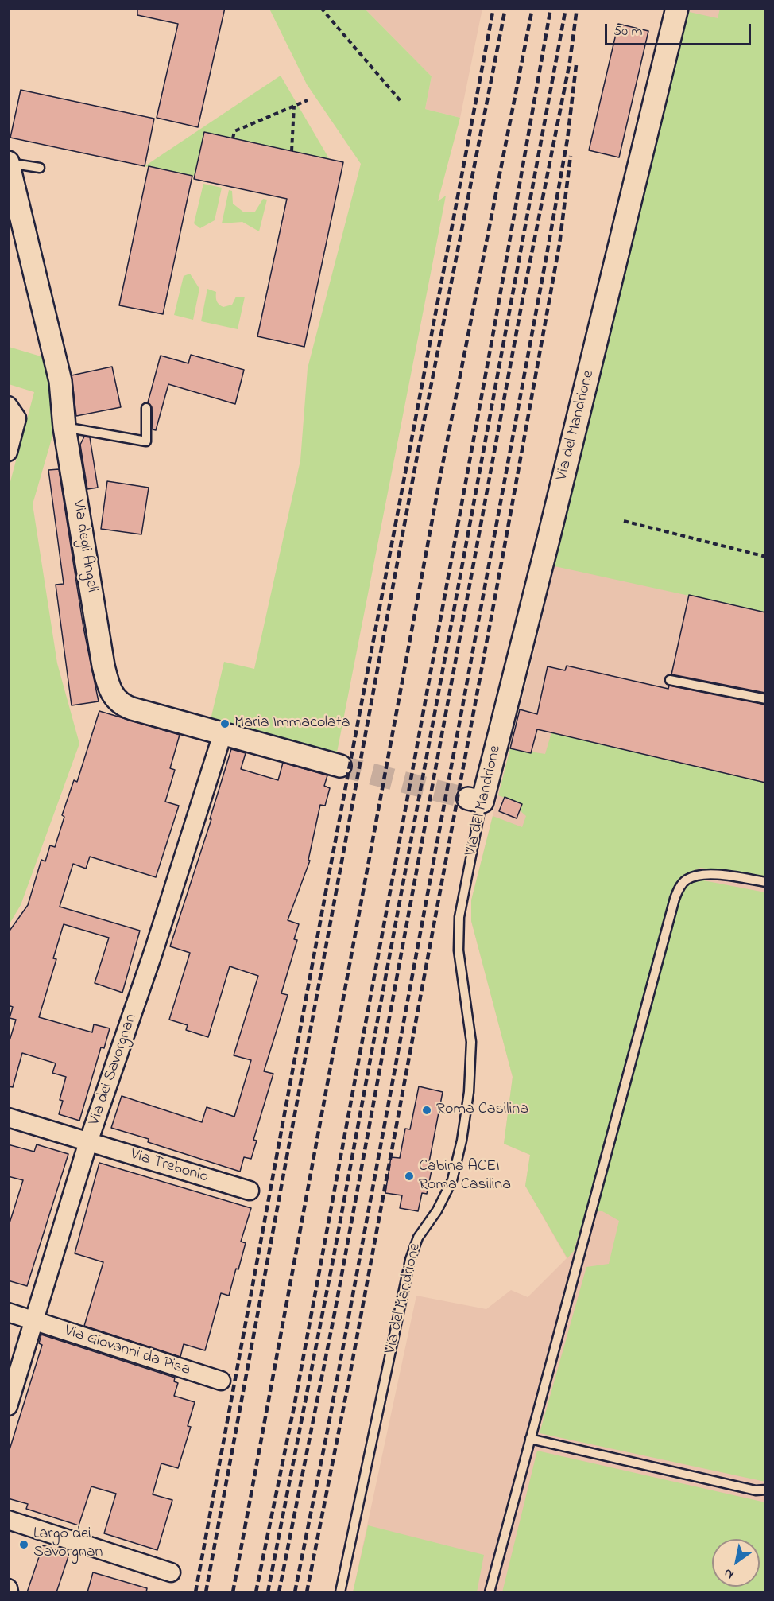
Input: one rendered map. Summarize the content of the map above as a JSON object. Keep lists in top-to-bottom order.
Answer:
{
  "streets": {
    "street": [
      "Via del Mandrione",
      "Via degli Angeli",
      "Via dei Savorgnan",
      "Via Trebonio",
      "Via Giovanni da Pisa"
    ]
  },
  "crossings": [
    ["Via degli Angeli", "Via dei Savorgnan"],
    ["Via dei Savorgnan", "Via Trebonio"],
    ["Via dei Savorgnan", "Via Giovanni da Pisa"]
  ],
  "places": [
    "Maria Immacolata",
    "Roma Casilina",
    "Cabina ACEI Roma Casilina",
    "Largo dei Savorgnan"
  ],
  "scale_bar": "50 m",
  "north": "bottom left"
}
